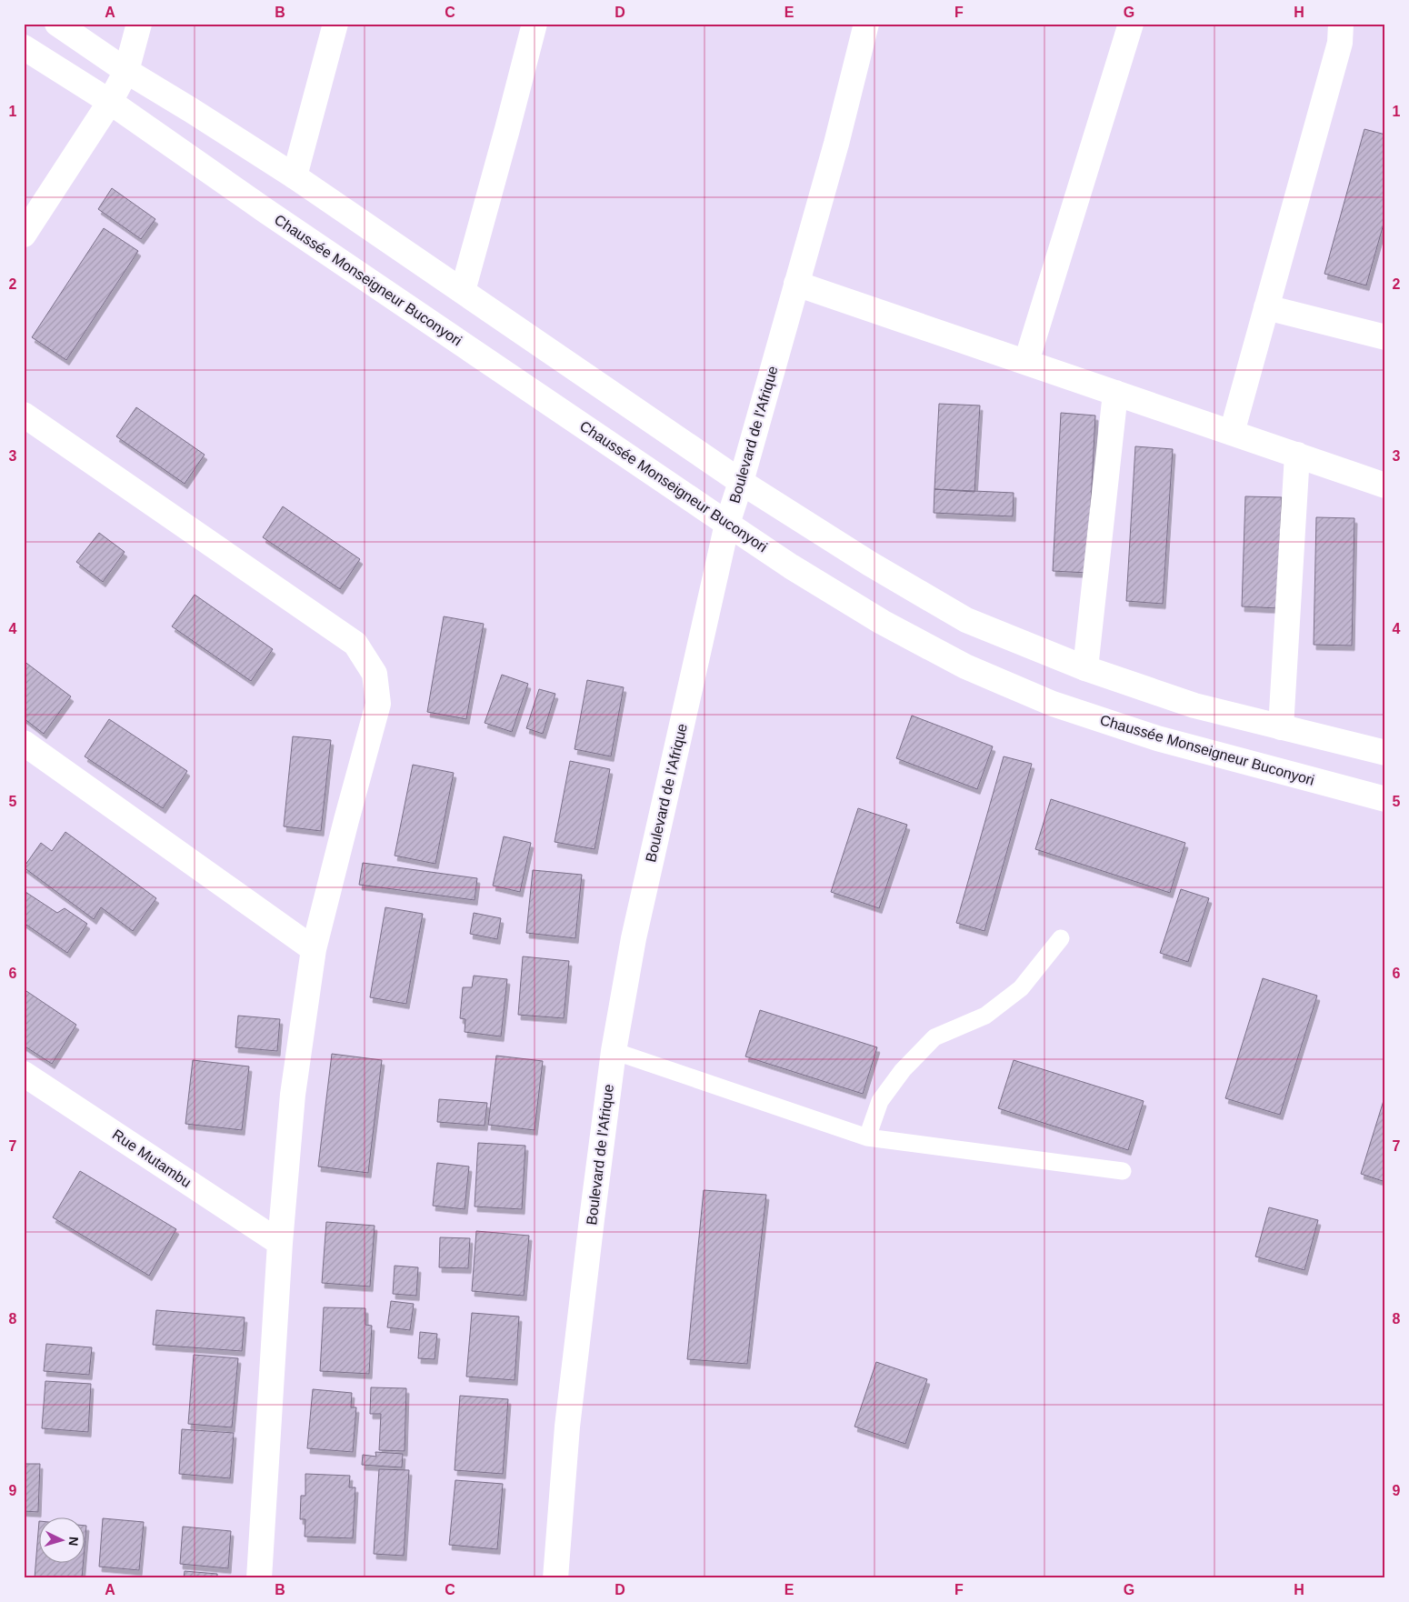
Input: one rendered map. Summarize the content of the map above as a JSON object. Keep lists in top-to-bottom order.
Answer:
{
  "streets": {
    "street": ["Chaussée Monseigneur Buconyori", "Boulevard de l'Afrique", "Rue Mutambu"]
  },
  "crossings": [
    ["Chaussée Monseigneur Buconyori", "Boulevard de l'Afrique"]
  ],
  "north": "right",
  "grid": {
    "columns": [
      "A",
      "B",
      "C",
      "D",
      "E",
      "F",
      "G",
      "H"
    ],
    "rows": [
      "1",
      "2",
      "3",
      "4",
      "5",
      "6",
      "7",
      "8",
      "9"
    ]
  }
}
